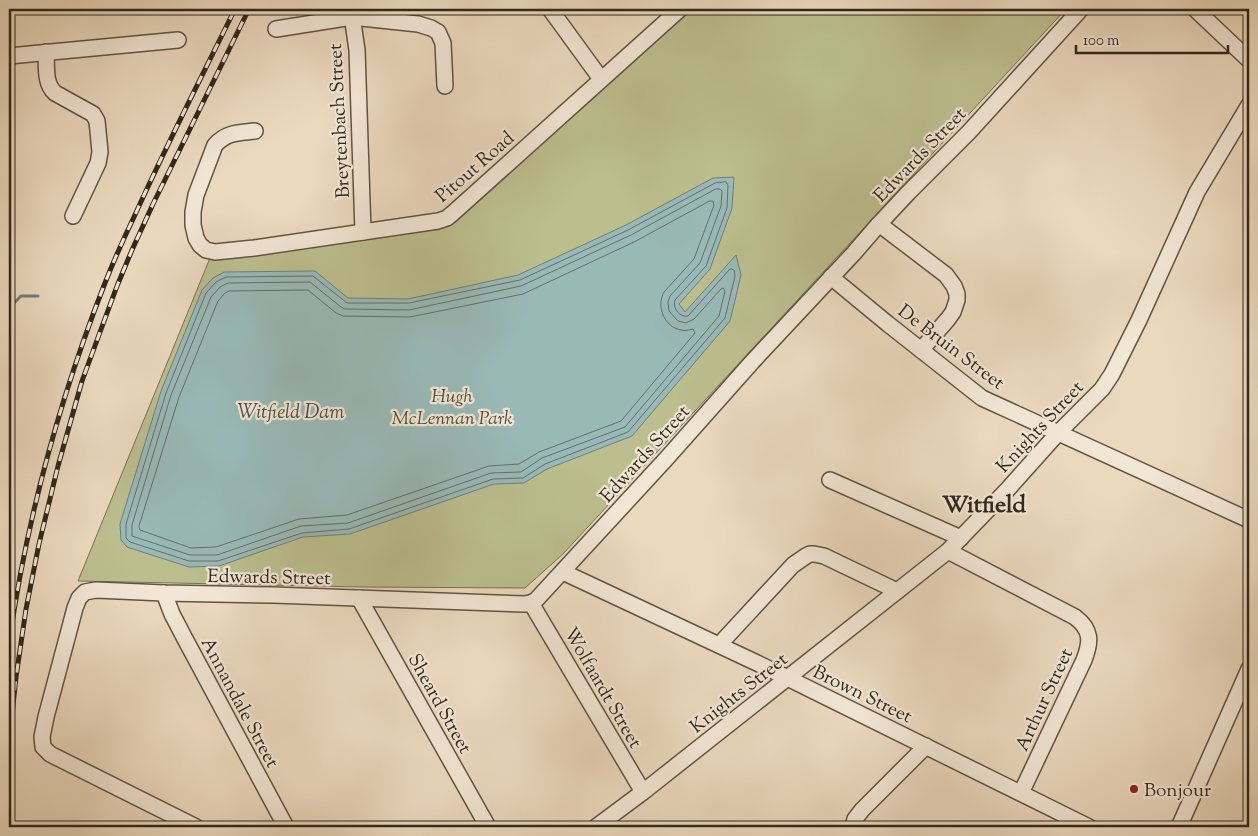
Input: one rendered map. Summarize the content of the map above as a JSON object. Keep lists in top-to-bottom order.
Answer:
{
  "streets": {
    "street": [
      "Breytenbach Street",
      "Edwards Street",
      "Pitout Road",
      "De Bruin Street",
      "Knights Street",
      "Wolfaardt Street",
      "Brown Street",
      "Arthur Street",
      "Annandale Street",
      "Sheard Street"
    ]
  },
  "crossings": [
    ["Breytenbach Street", "Pitout Road"],
    ["Edwards Street", "De Bruin Street"],
    ["Edwards Street", "Wolfaardt Street"],
    ["Edwards Street", "Brown Street"],
    ["Edwards Street", "Annandale Street"],
    ["Edwards Street", "Sheard Street"],
    ["De Bruin Street", "Knights Street"],
    ["Knights Street", "Wolfaardt Street"],
    ["Knights Street", "Brown Street"],
    ["Knights Street", "Arthur Street"],
    ["Brown Street", "Arthur Street"]
  ],
  "districts": ["Witfield"],
  "water": ["Witfield Dam"],
  "parks": ["Hugh McLennan Park"],
  "places": ["Bonjour"],
  "scale_bar": "100 m"
}
